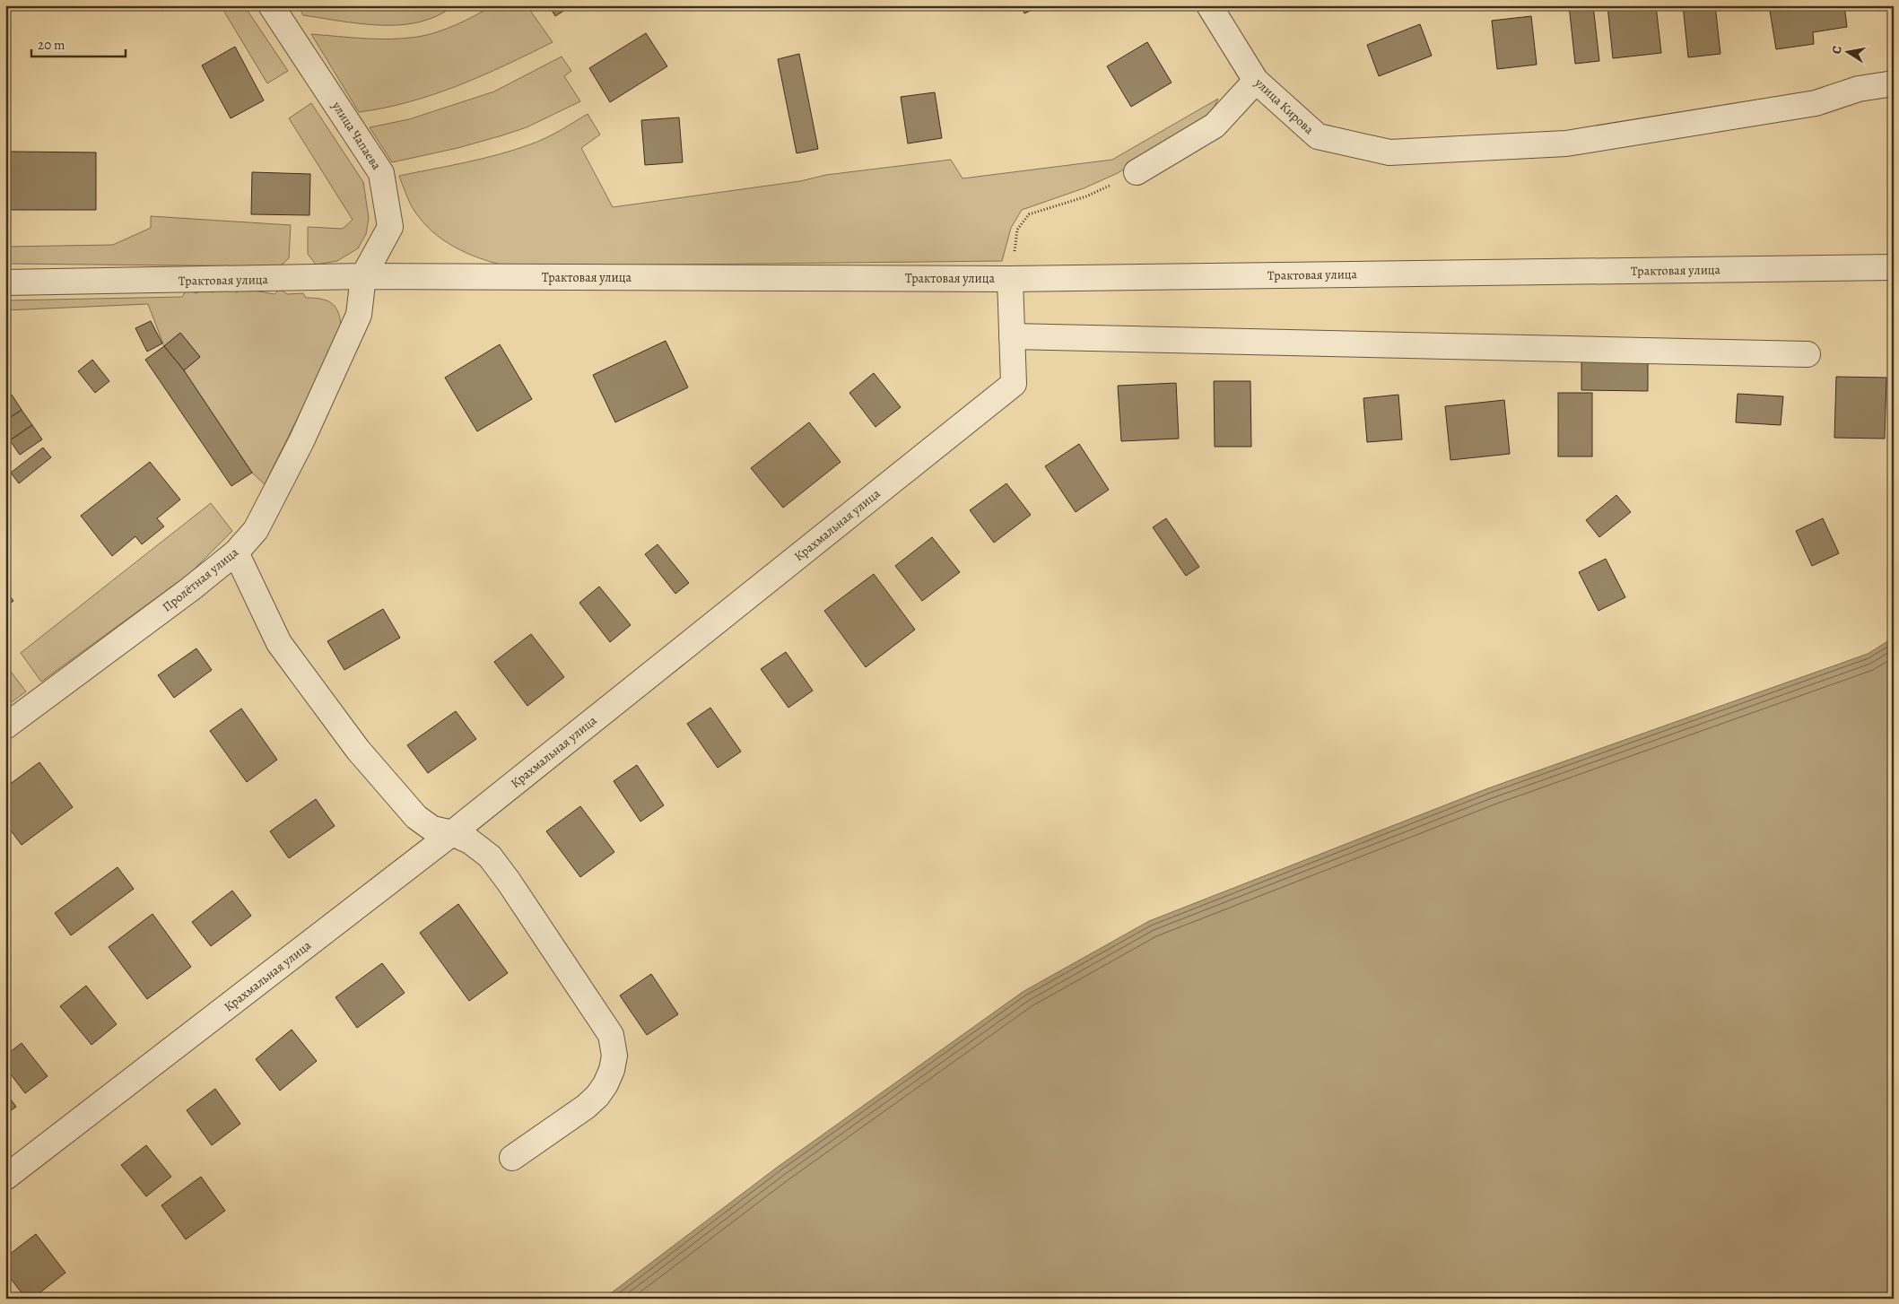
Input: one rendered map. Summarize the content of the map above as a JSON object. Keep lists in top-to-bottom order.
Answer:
{
  "streets": {
    "street": [
      "улица Кирова",
      "улица Чапаева",
      "Трактовая улица",
      "Крахмальная улица",
      "Пролётная улица"
    ]
  },
  "crossings": [
    ["улица Чапаева", "Трактовая улица"],
    ["улица Чапаева", "Пролётная улица"],
    ["Трактовая улица", "Крахмальная улица"],
    ["Трактовая улица", "Пролётная улица"]
  ],
  "scale_bar": "20 m",
  "north": "left"
}
